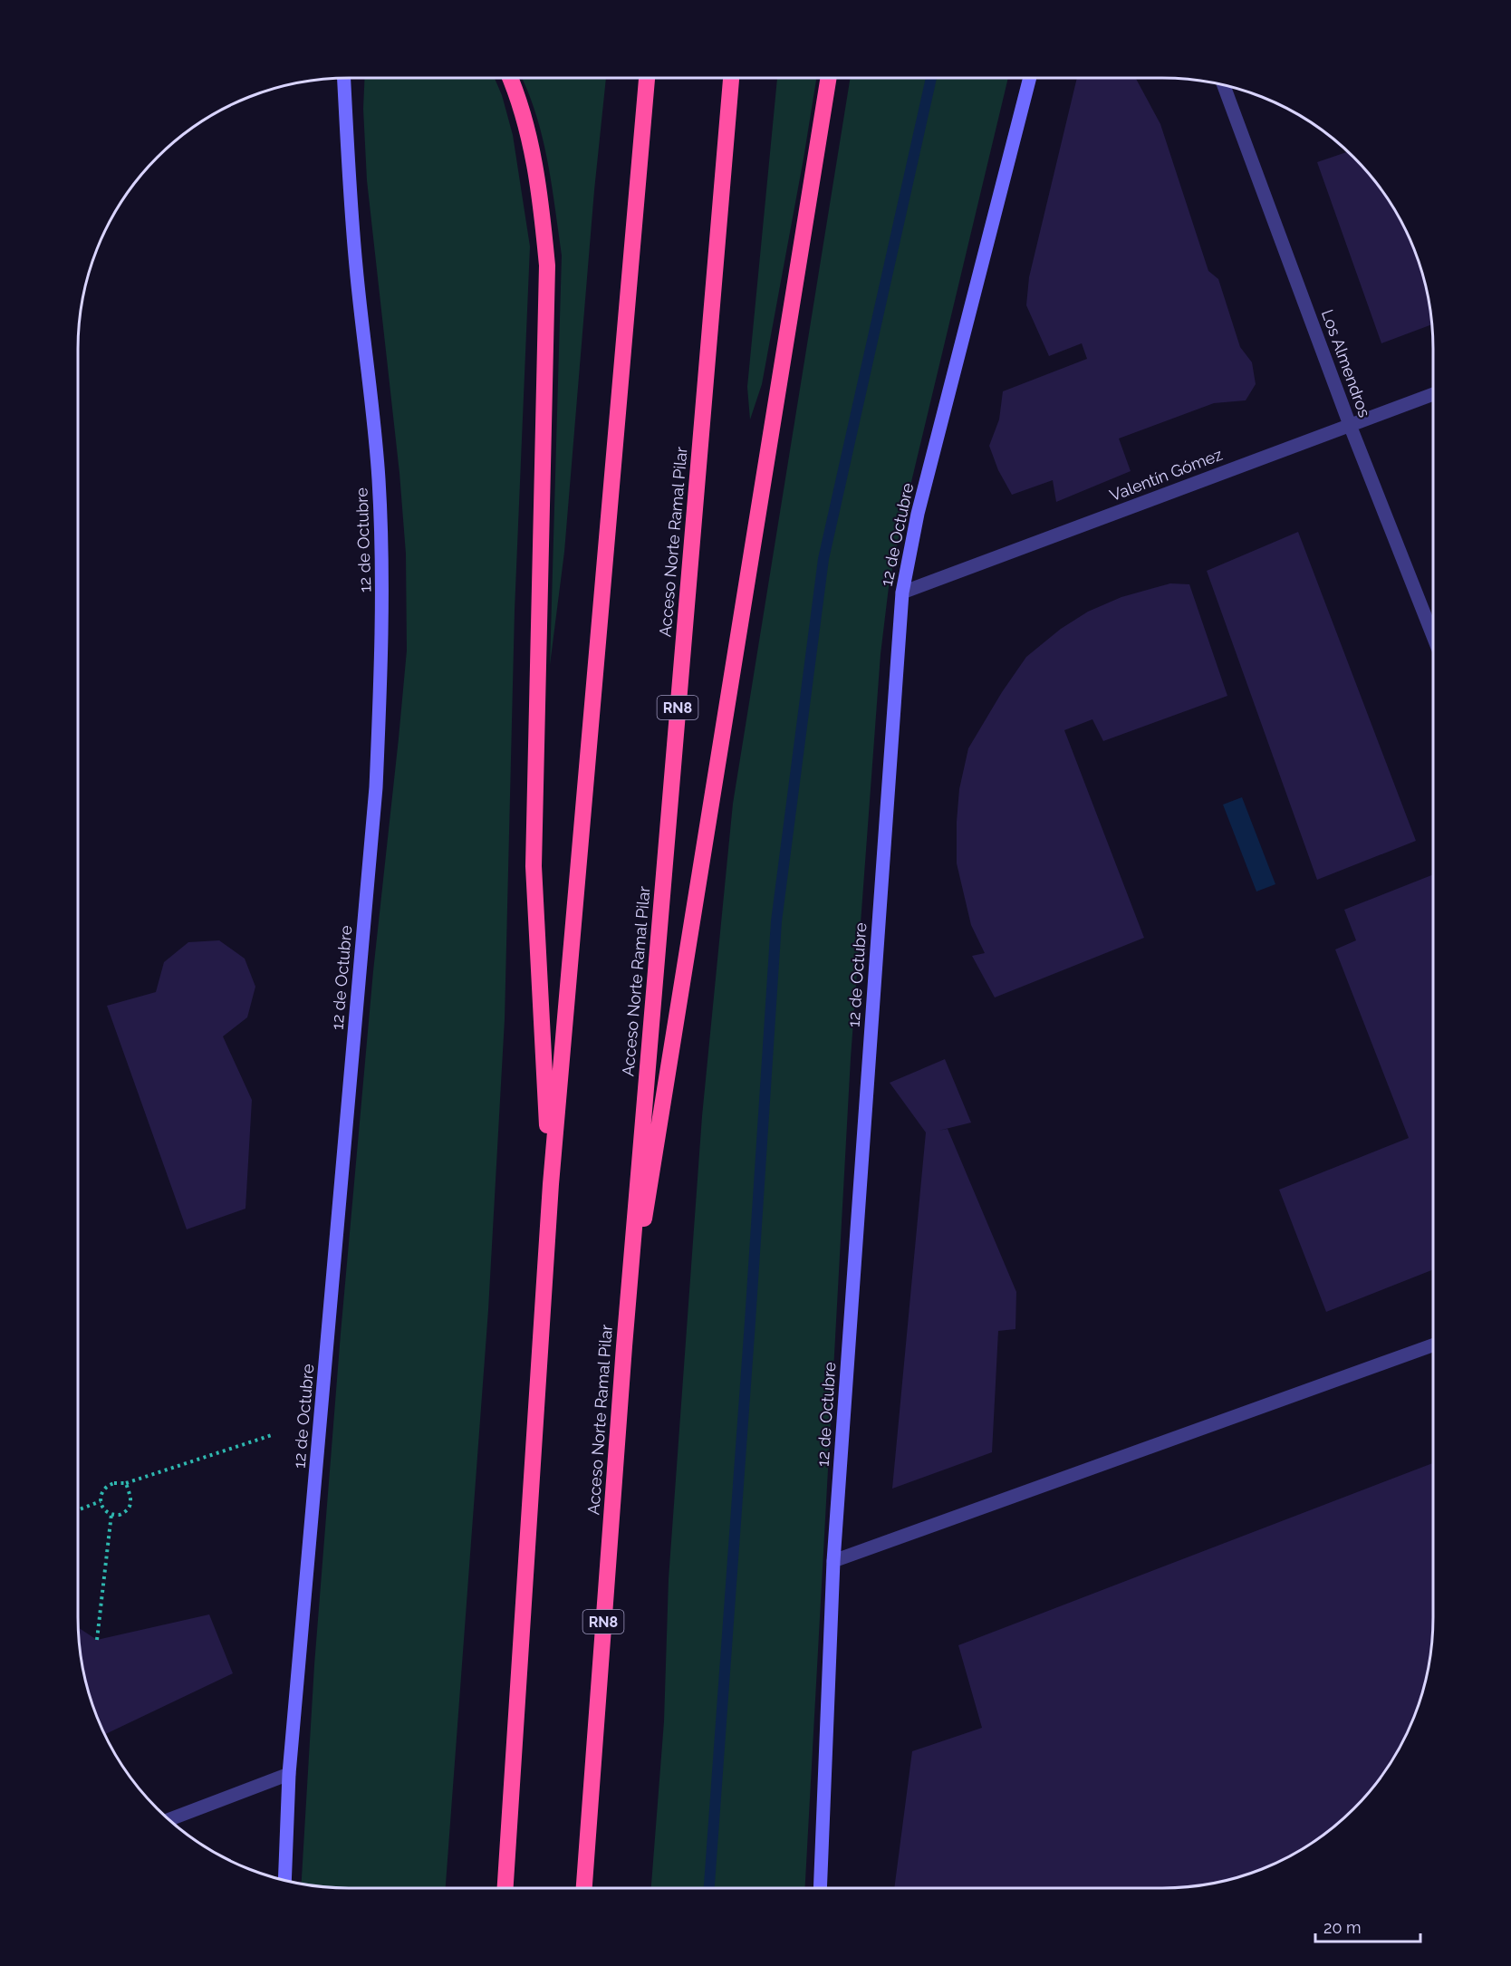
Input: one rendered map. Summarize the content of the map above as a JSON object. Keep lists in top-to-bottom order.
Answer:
{
  "streets": {
    "highway": ["Acceso Norte Ramal Pilar", "RN8"],
    "street": ["Los Almendros", "Valentín Gómez", "12 de Octubre"]
  },
  "crossings": [
    ["Los Almendros", "Valentín Gómez"],
    ["Valentín Gómez", "12 de Octubre"]
  ],
  "scale_bar": "20 m"
}
